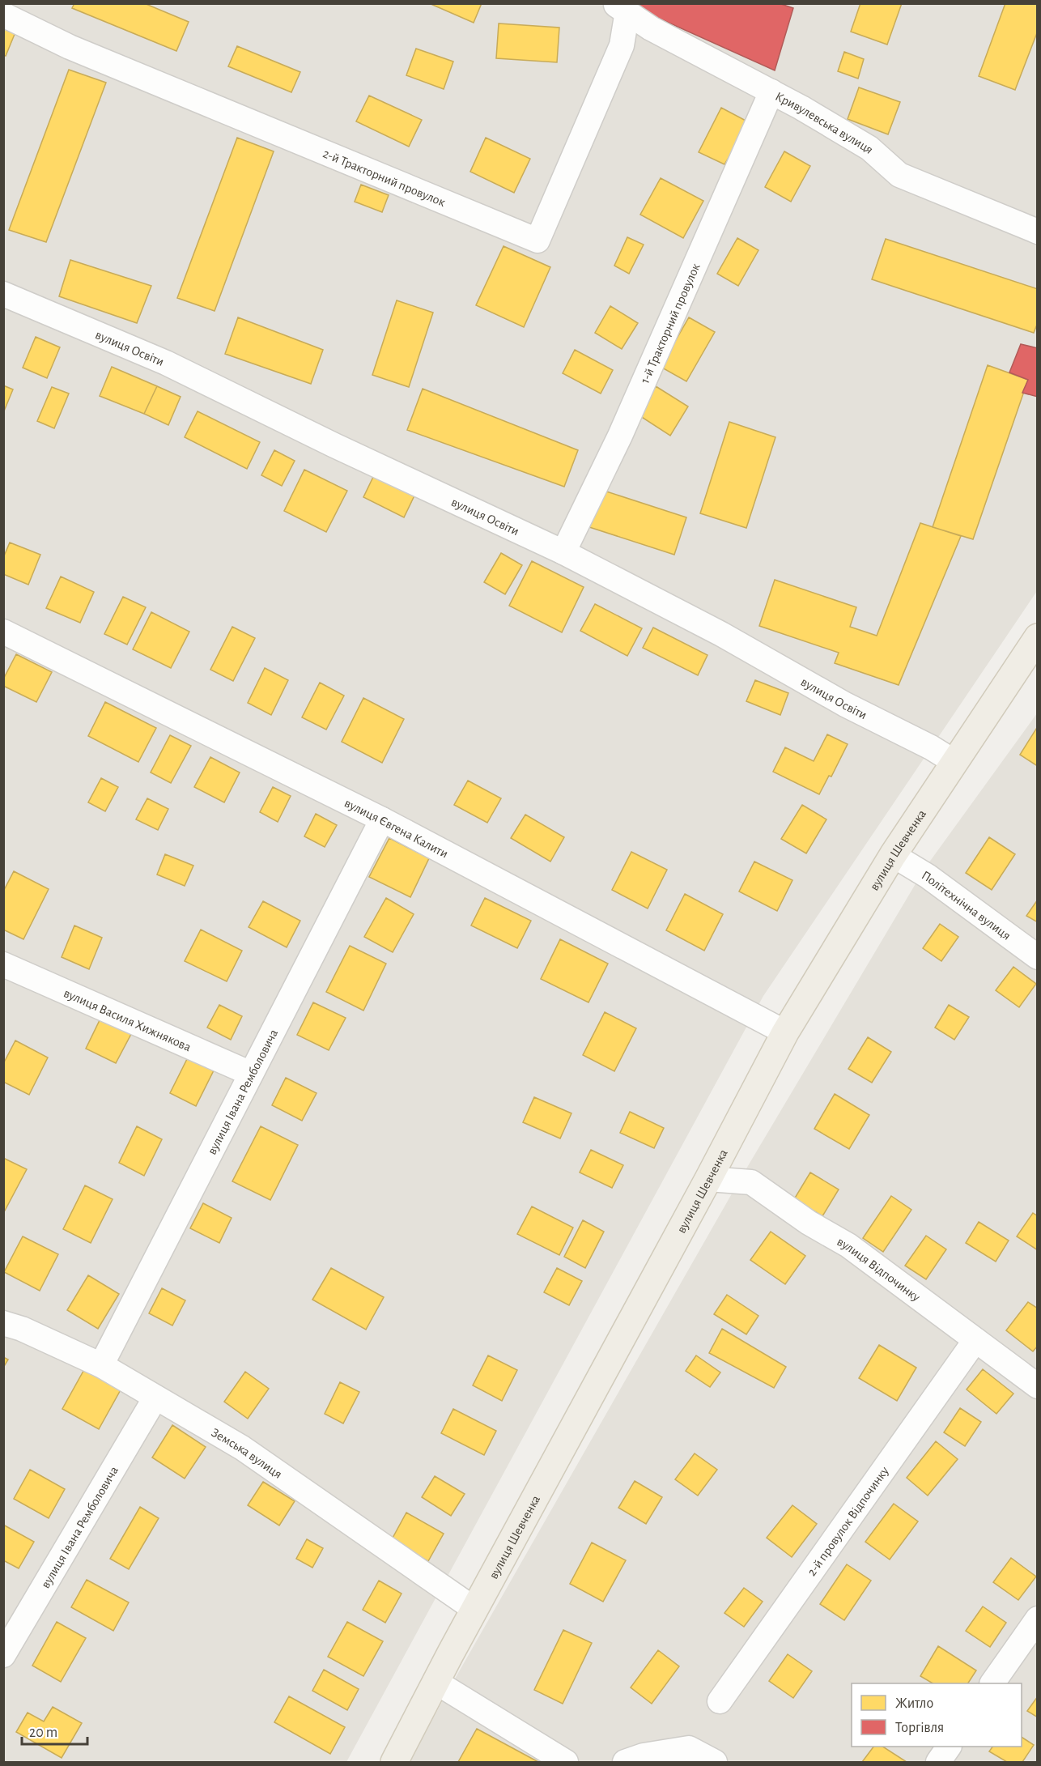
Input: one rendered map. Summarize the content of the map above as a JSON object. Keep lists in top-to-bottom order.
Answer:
{
  "streets": {
    "main road": ["вулиця Шевченка"],
    "street": [
      "Кривулевська вулиця",
      "2-й Тракторний провулок",
      "1-й Тракторний провулок",
      "вулиця Освіти",
      "вулиця Євгена Калити",
      "Політехнічна вулиця",
      "вулиця Василя Хижнякова",
      "вулиця Івана Ремболовича",
      "вулиця Відпочинку",
      "Земська вулиця",
      "2-й провулок Відпочинку"
    ]
  },
  "crossings": [
    ["Кривулевська вулиця", "2-й Тракторний провулок"],
    ["Кривулевська вулиця", "1-й Тракторний провулок"],
    ["1-й Тракторний провулок", "вулиця Освіти"],
    ["вулиця Освіти", "вулиця Шевченка"],
    ["вулиця Євгена Калити", "вулиця Шевченка"],
    ["вулиця Євгена Калити", "вулиця Івана Ремболовича"],
    ["вулиця Шевченка", "Політехнічна вулиця"],
    ["вулиця Шевченка", "вулиця Відпочинку"],
    ["вулиця Шевченка", "Земська вулиця"],
    ["вулиця Василя Хижнякова", "вулиця Івана Ремболовича"],
    ["вулиця Івана Ремболовича", "Земська вулиця"],
    ["вулиця Відпочинку", "2-й провулок Відпочинку"]
  ],
  "legend": ["Житло", "Торгівля"],
  "scale_bar": "20 m"
}
